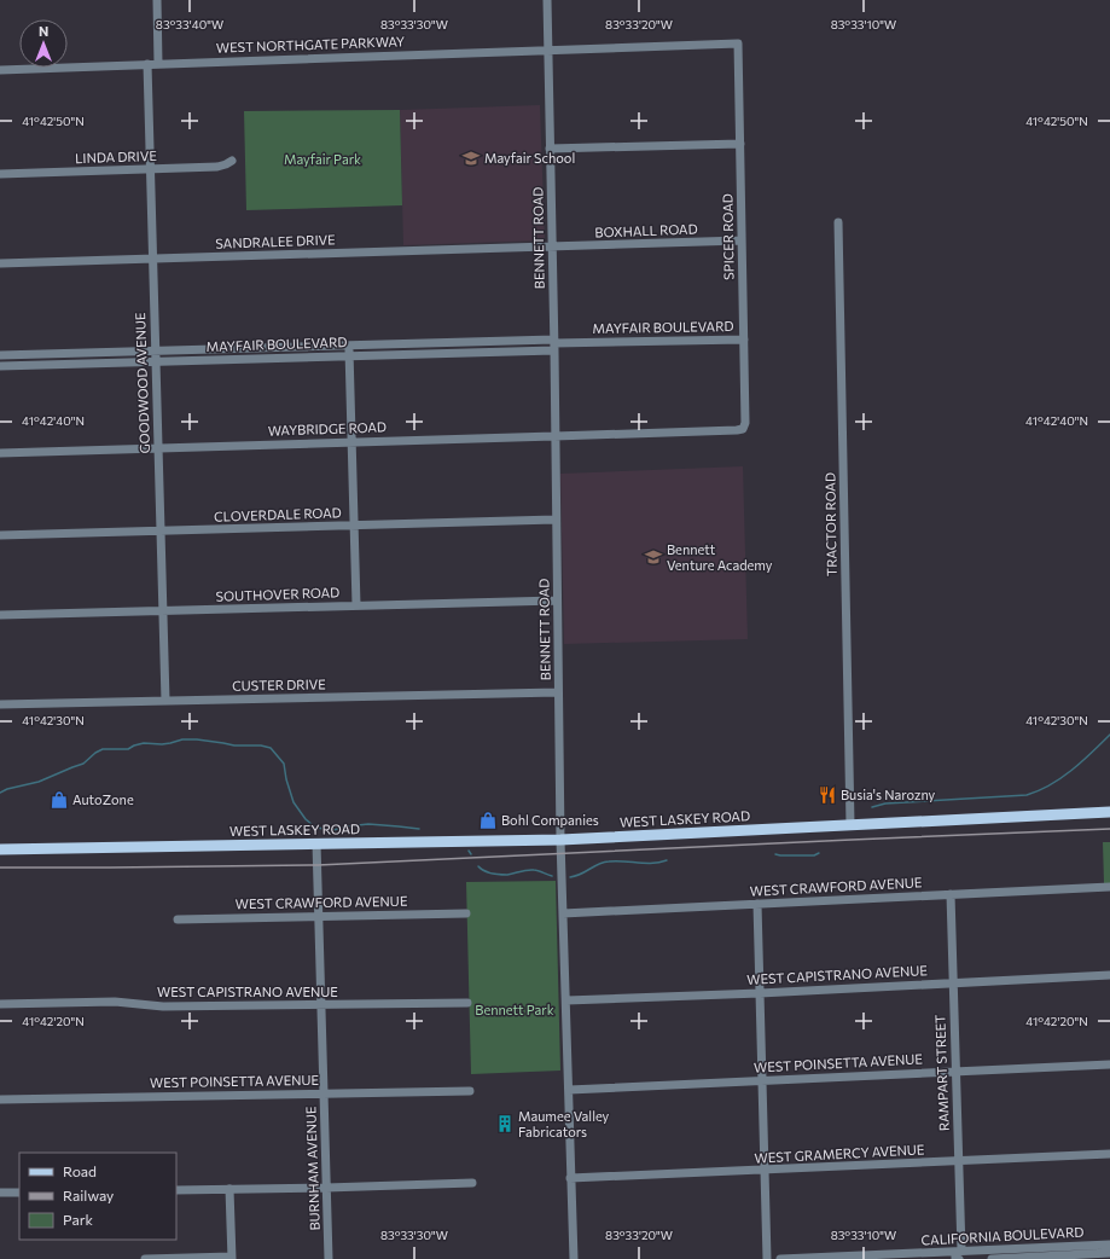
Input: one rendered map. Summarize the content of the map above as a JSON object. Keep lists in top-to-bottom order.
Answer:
{
  "streets": {
    "main road": ["WEST LASKEY ROAD"],
    "street": [
      "WEST NORTHGATE PARKWAY",
      "LINDA DRIVE",
      "BOXHALL ROAD",
      "SPICER ROAD",
      "BENNETT ROAD",
      "SANDRALEE DRIVE",
      "MAYFAIR BOULEVARD",
      "GOODWOOD AVENUE",
      "WAYBRIDGE ROAD",
      "CLOVERDALE ROAD",
      "TRACTOR ROAD",
      "SOUTHOVER ROAD",
      "CUSTER DRIVE",
      "WEST CRAWFORD AVENUE",
      "WEST CAPISTRANO AVENUE",
      "WEST POINSETTA AVENUE",
      "RAMPART STREET",
      "WEST GRAMERCY AVENUE",
      "BURNHAM AVENUE",
      "CALIFORNIA BOULEVARD"
    ]
  },
  "crossings": [
    ["WEST NORTHGATE PARKWAY", "SPICER ROAD"],
    ["WEST NORTHGATE PARKWAY", "BENNETT ROAD"],
    ["WEST NORTHGATE PARKWAY", "GOODWOOD AVENUE"],
    ["LINDA DRIVE", "GOODWOOD AVENUE"],
    ["BOXHALL ROAD", "SPICER ROAD"],
    ["BOXHALL ROAD", "BENNETT ROAD"],
    ["BOXHALL ROAD", "SANDRALEE DRIVE"],
    ["SPICER ROAD", "MAYFAIR BOULEVARD"],
    ["SPICER ROAD", "WAYBRIDGE ROAD"],
    ["BENNETT ROAD", "SANDRALEE DRIVE"],
    ["BENNETT ROAD", "MAYFAIR BOULEVARD"],
    ["BENNETT ROAD", "WAYBRIDGE ROAD"],
    ["BENNETT ROAD", "CLOVERDALE ROAD"],
    ["BENNETT ROAD", "SOUTHOVER ROAD"],
    ["BENNETT ROAD", "CUSTER DRIVE"],
    ["BENNETT ROAD", "WEST LASKEY ROAD"],
    ["BENNETT ROAD", "WEST CRAWFORD AVENUE"],
    ["BENNETT ROAD", "WEST CAPISTRANO AVENUE"],
    ["BENNETT ROAD", "WEST POINSETTA AVENUE"],
    ["BENNETT ROAD", "WEST GRAMERCY AVENUE"],
    ["SANDRALEE DRIVE", "GOODWOOD AVENUE"],
    ["MAYFAIR BOULEVARD", "GOODWOOD AVENUE"],
    ["GOODWOOD AVENUE", "WAYBRIDGE ROAD"],
    ["GOODWOOD AVENUE", "CLOVERDALE ROAD"],
    ["GOODWOOD AVENUE", "SOUTHOVER ROAD"],
    ["GOODWOOD AVENUE", "CUSTER DRIVE"],
    ["TRACTOR ROAD", "WEST LASKEY ROAD"],
    ["WEST LASKEY ROAD", "BURNHAM AVENUE"],
    ["WEST CRAWFORD AVENUE", "RAMPART STREET"],
    ["WEST CRAWFORD AVENUE", "BURNHAM AVENUE"],
    ["WEST CAPISTRANO AVENUE", "RAMPART STREET"],
    ["WEST CAPISTRANO AVENUE", "BURNHAM AVENUE"],
    ["WEST POINSETTA AVENUE", "RAMPART STREET"],
    ["WEST POINSETTA AVENUE", "BURNHAM AVENUE"],
    ["RAMPART STREET", "WEST GRAMERCY AVENUE"],
    ["RAMPART STREET", "CALIFORNIA BOULEVARD"]
  ],
  "parks": ["Mayfair Park", "Bennett Park"],
  "places": {
    "school or university": ["Mayfair School", "Bennett Venture Academy"],
    "restaurant": ["Busia's Narozny"],
    "shop": ["AutoZone", "Bohl Companies"],
    "building": ["Maumee Valley Fabricators"]
  },
  "legend": ["Road", "Railway", "Park"],
  "north": "top",
  "coordinates": [
    "83°33'40\"W",
    "83°33'30\"W",
    "83°33'20\"W",
    "83°33'10\"W",
    "41°42'50\"N",
    "41°42'40\"N",
    "41°42'30\"N",
    "41°42'20\"N"
  ]
}
